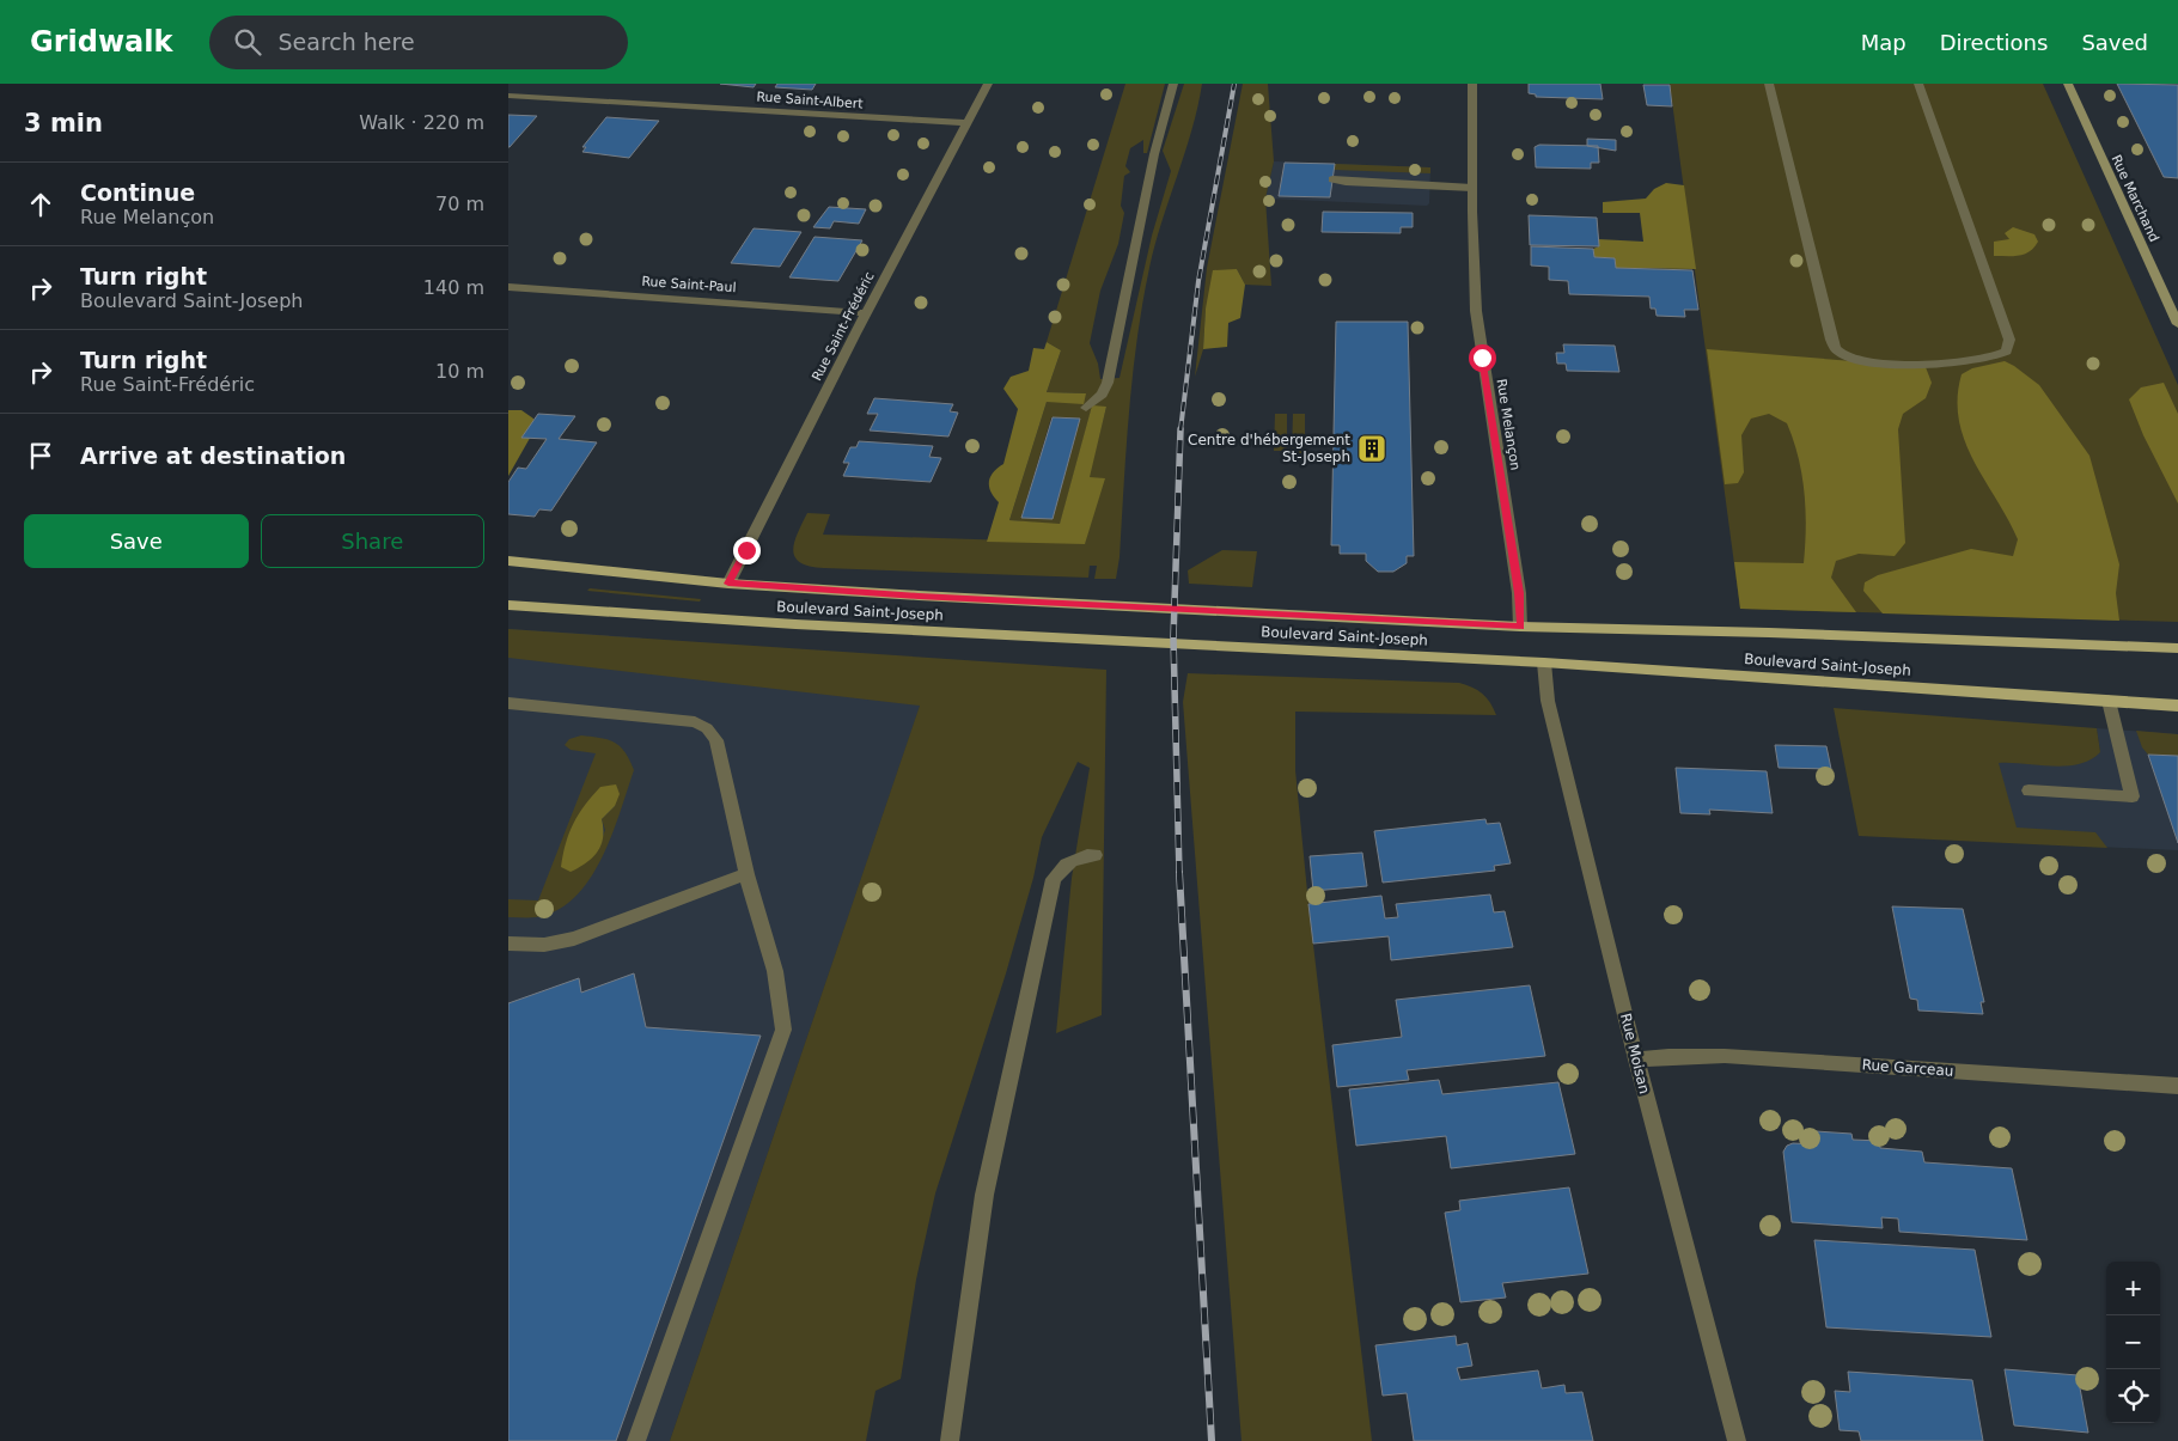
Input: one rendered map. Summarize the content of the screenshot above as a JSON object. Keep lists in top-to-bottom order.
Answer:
{
  "streets": {
    "main road": ["Boulevard Saint-Joseph"],
    "street": [
      "Rue Saint-Albert",
      "Rue Marchand",
      "Rue Saint-Paul",
      "Rue Saint-Frédéric",
      "Rue Melançon",
      "Rue Moisan",
      "Rue Garceau"
    ]
  },
  "crossings": [
    ["Rue Saint-Albert", "Rue Saint-Frédéric"],
    ["Rue Saint-Paul", "Rue Saint-Frédéric"],
    ["Rue Saint-Frédéric", "Boulevard Saint-Joseph"],
    ["Rue Melançon", "Boulevard Saint-Joseph"],
    ["Boulevard Saint-Joseph", "Rue Moisan"],
    ["Rue Moisan", "Rue Garceau"]
  ],
  "places": {
    "building": ["Centre d'hébergement St-Joseph"]
  },
  "page": {
    "header": "Gridwalk",
    "search": "Search here",
    "nav": ["Map", "Directions", "Saved"],
    "heading": ["3 min", "Walk · 220 m"],
    "list": [
      ["Continue", "Rue Melançon", "70 m"],
      ["Turn right", "Boulevard Saint-Joseph", "140 m"],
      ["Turn right", "Rue Saint-Frédéric", "10 m"],
      "Arrive at destination"
    ],
    "buttons": ["Save", "Share"],
    "map_buttons": ["+", "−"]
  }
}
